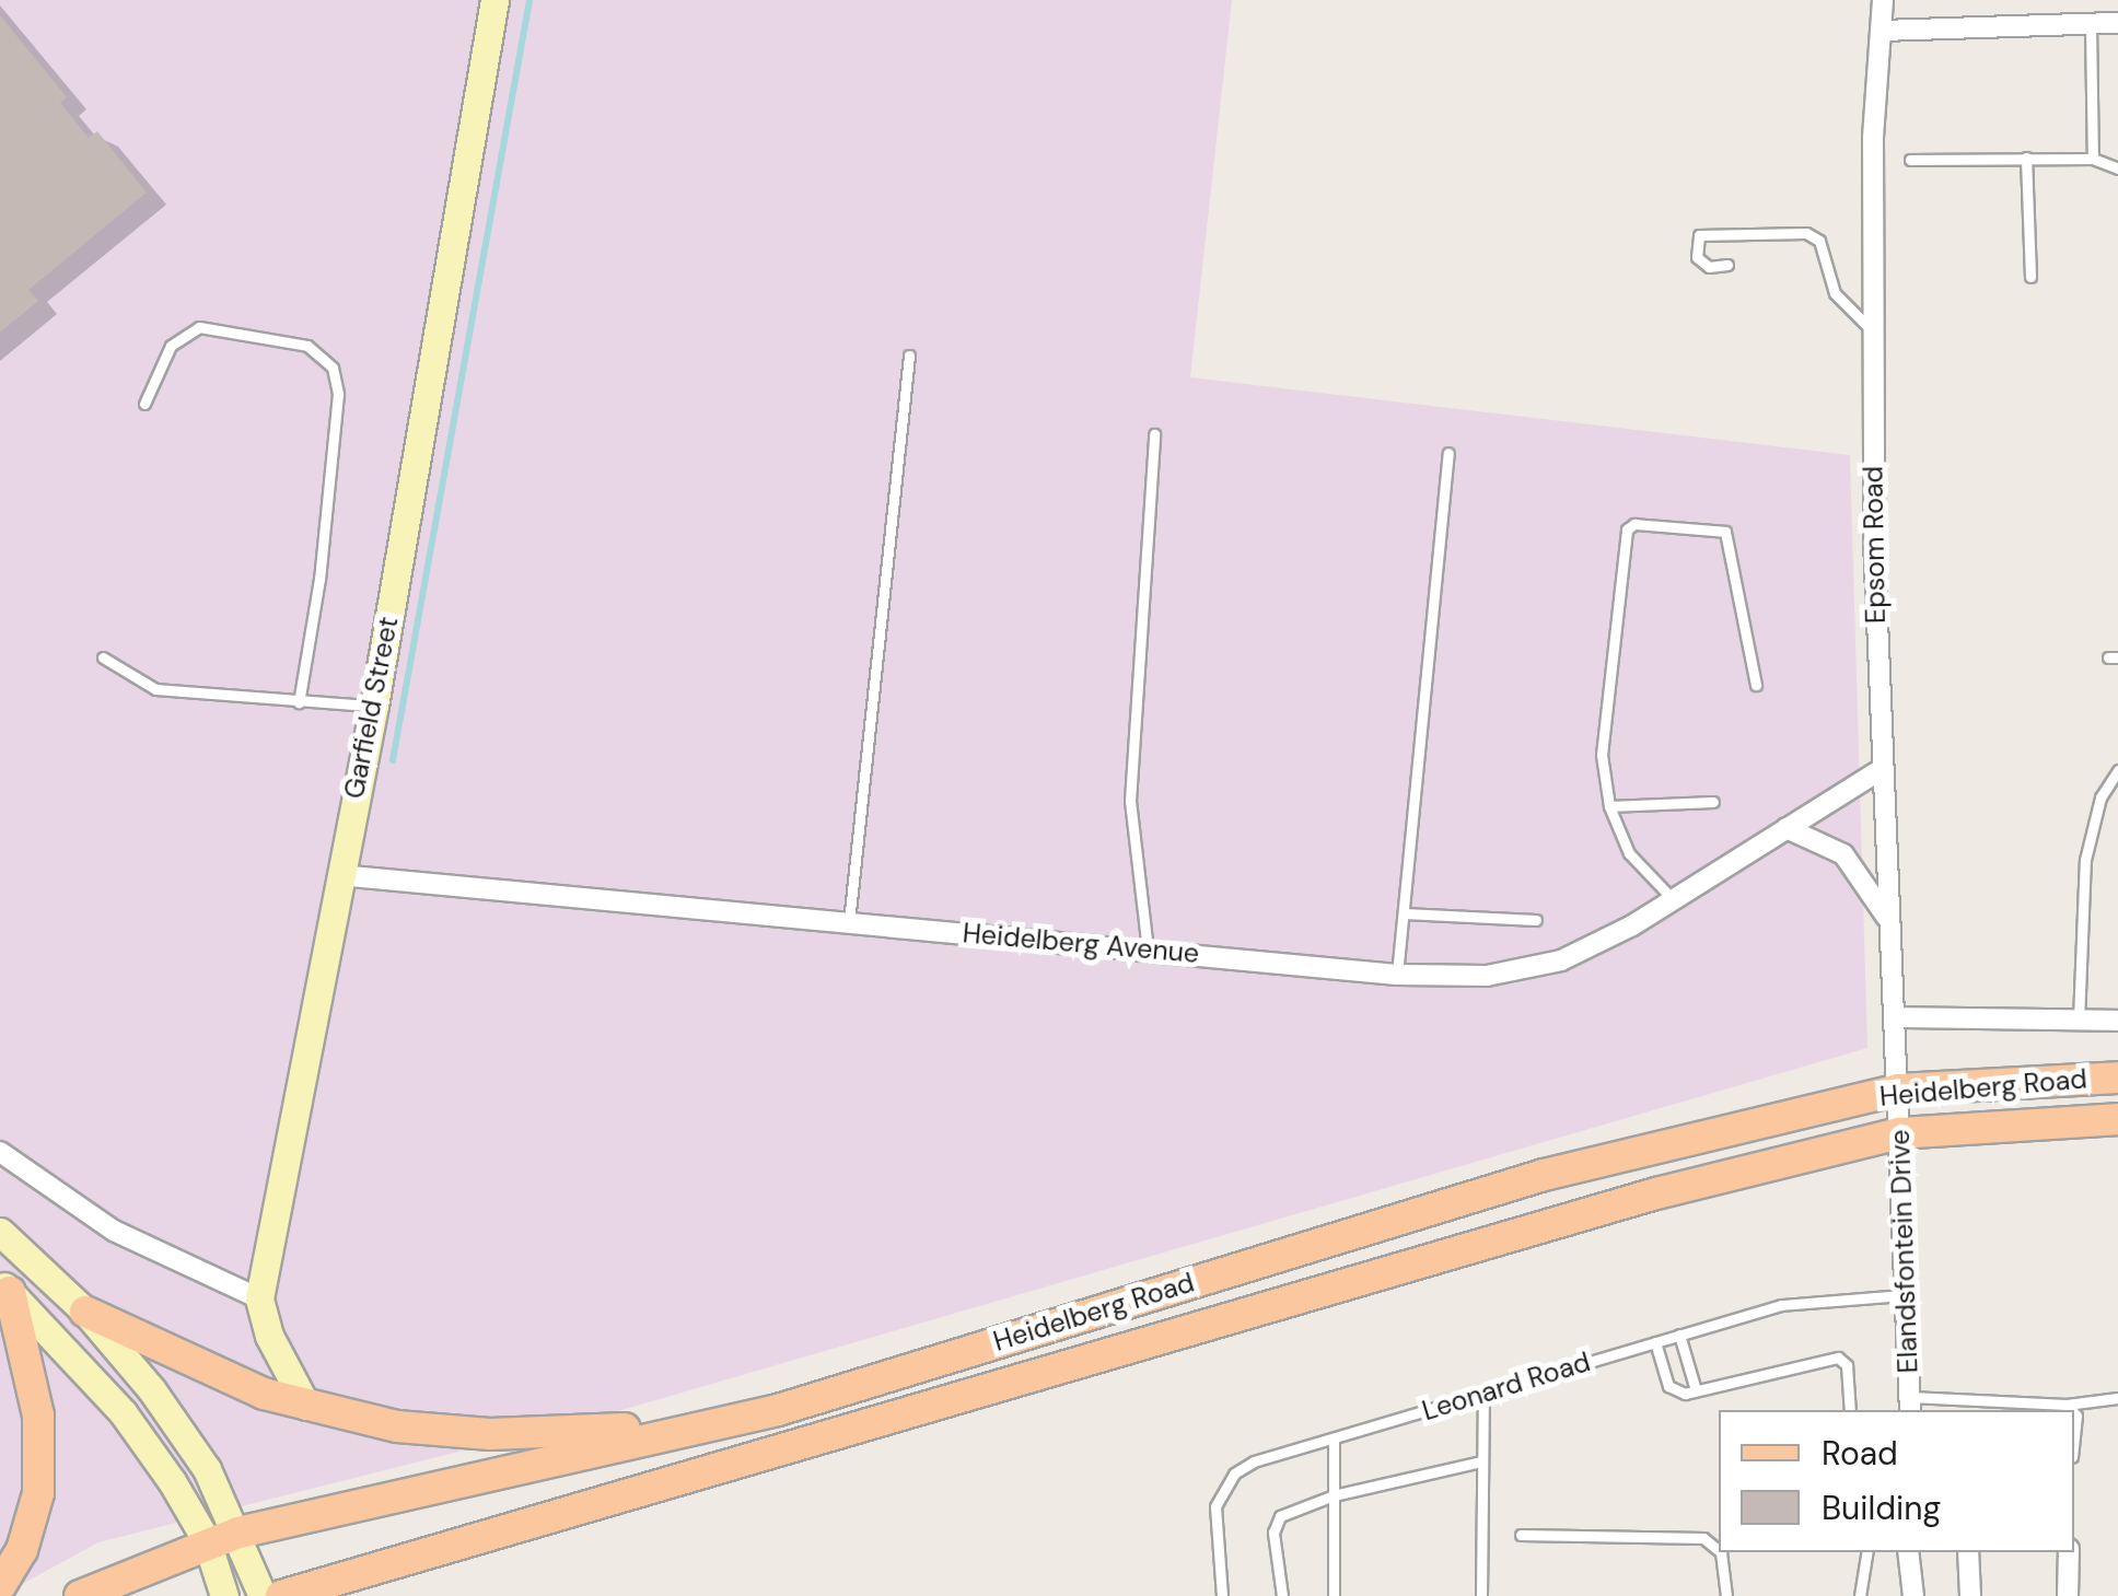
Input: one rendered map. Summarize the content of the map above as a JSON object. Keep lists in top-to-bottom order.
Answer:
{
  "streets": {
    "main road": ["Heidelberg Road"],
    "street": [
      "Epsom Road",
      "Garfield Street",
      "Heidelberg Avenue",
      "Elandsfontein Drive"
    ],
    "lane": ["Leonard Road"]
  },
  "crossings": [
    ["Epsom Road", "Heidelberg Avenue"],
    ["Epsom Road", "Heidelberg Road"],
    ["Epsom Road", "Elandsfontein Drive"],
    ["Garfield Street", "Heidelberg Avenue"],
    ["Heidelberg Road", "Elandsfontein Drive"],
    ["Elandsfontein Drive", "Leonard Road"]
  ],
  "legend": ["Road", "Building"]
}
